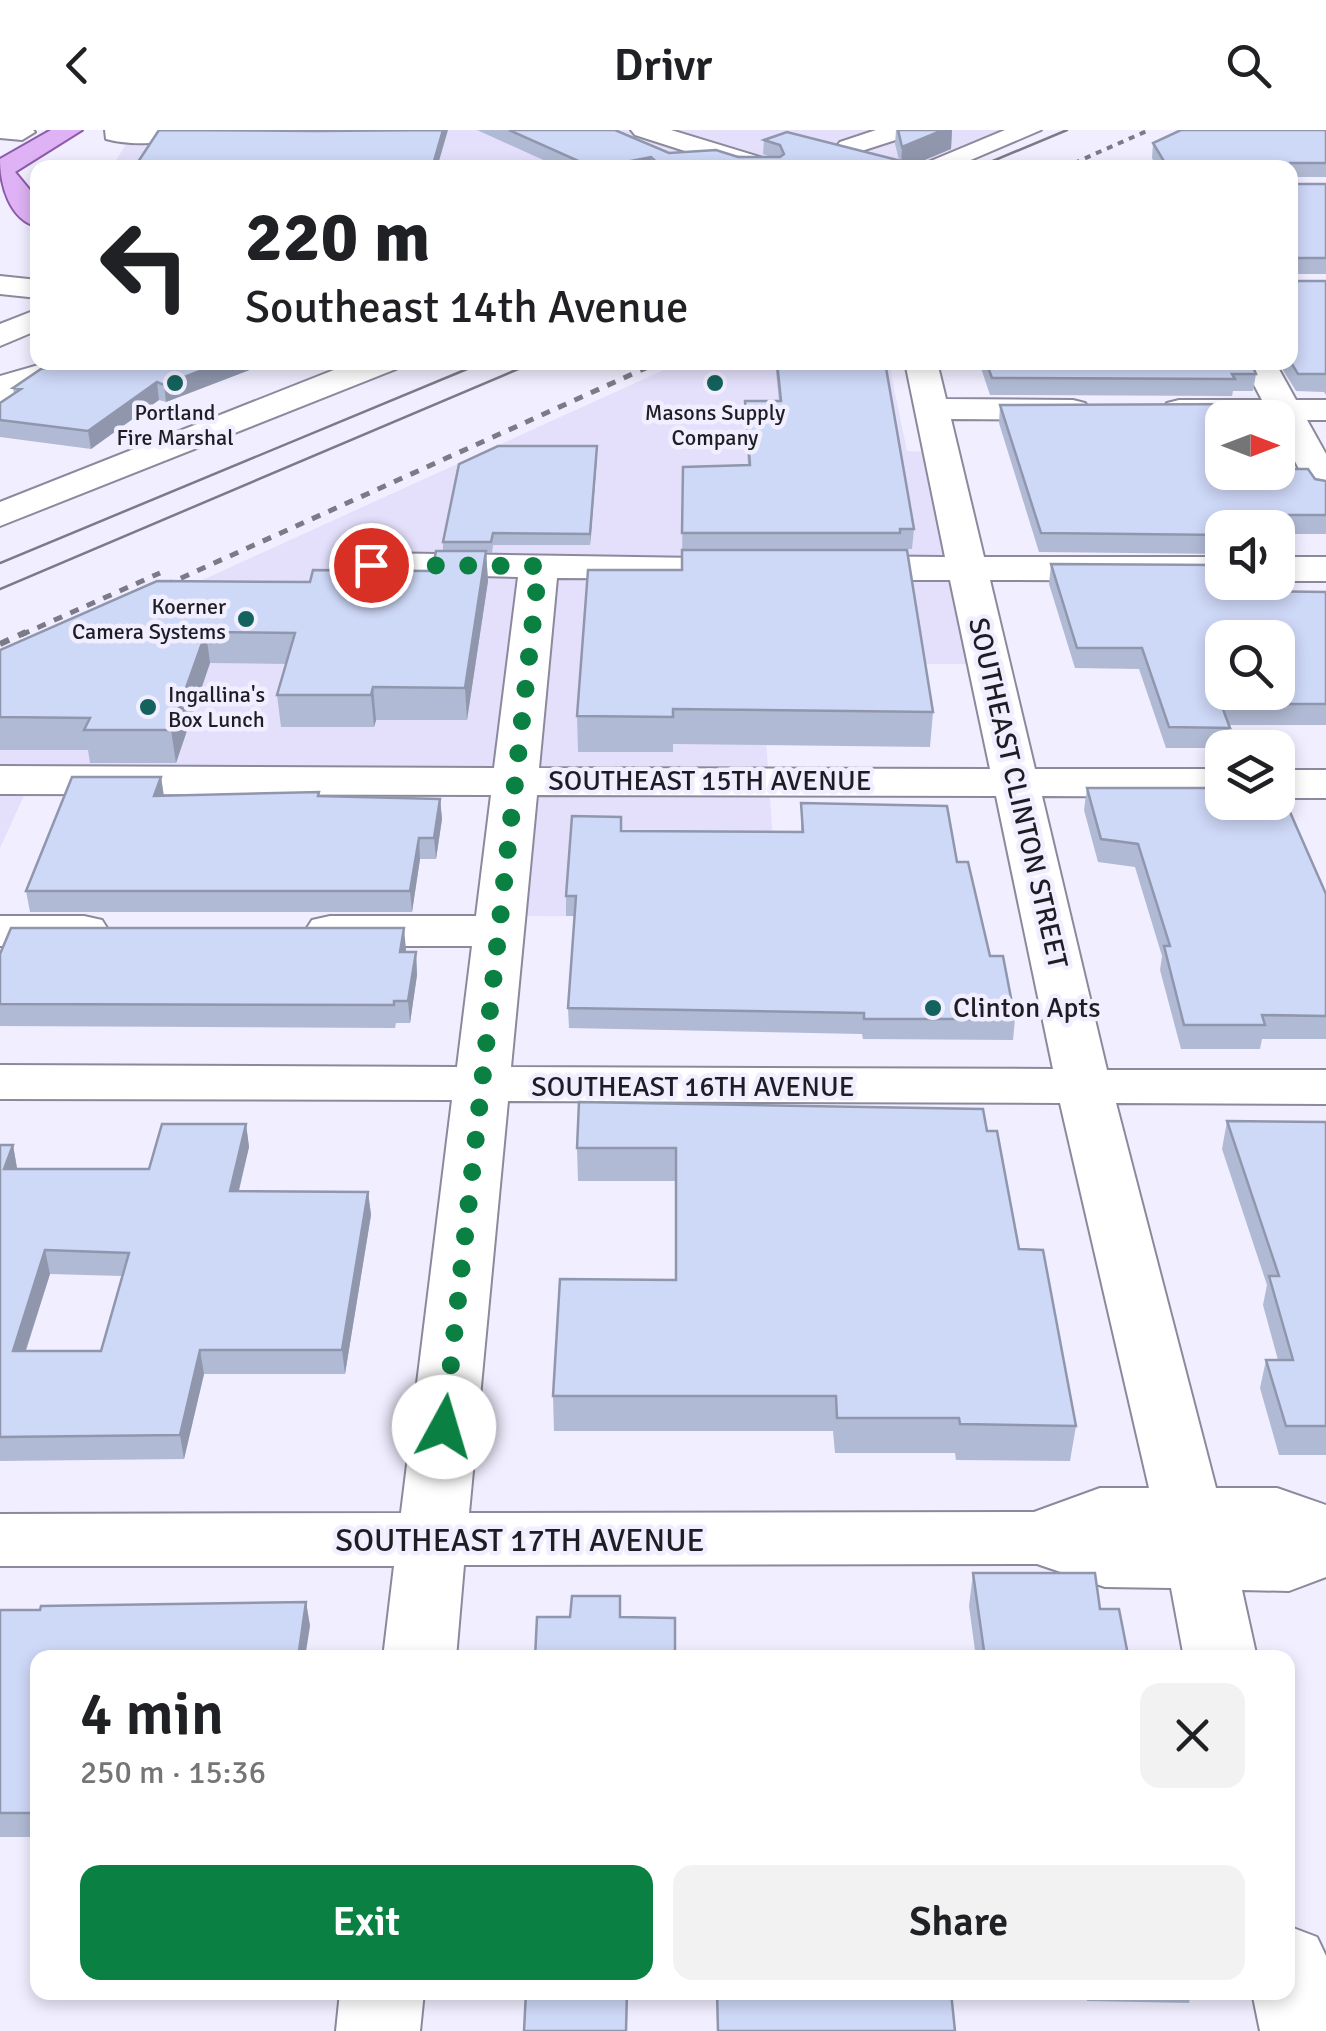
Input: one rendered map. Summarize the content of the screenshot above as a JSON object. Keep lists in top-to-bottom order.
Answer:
{
  "streets": {
    "street": [
      "SOUTHEAST 15TH AVENUE",
      "SOUTHEAST CLINTON STREET",
      "SOUTHEAST 16TH AVENUE",
      "SOUTHEAST 17TH AVENUE"
    ]
  },
  "crossings": [
    ["SOUTHEAST 15TH AVENUE", "SOUTHEAST CLINTON STREET"],
    ["SOUTHEAST CLINTON STREET", "SOUTHEAST 16TH AVENUE"],
    ["SOUTHEAST CLINTON STREET", "SOUTHEAST 17TH AVENUE"]
  ],
  "places": [
    "Portland Fire Marshal",
    "Masons Supply Company",
    "Koerner Camera Systems",
    "Ingallina's Box Lunch",
    "Clinton Apts"
  ],
  "north": "right",
  "page": {
    "header": "Drivr",
    "turn": ["220 m", "Southeast 14th Avenue"],
    "heading": ["4 min", "250 m · 15:36"],
    "buttons": ["Exit", "Share"]
  }
}
